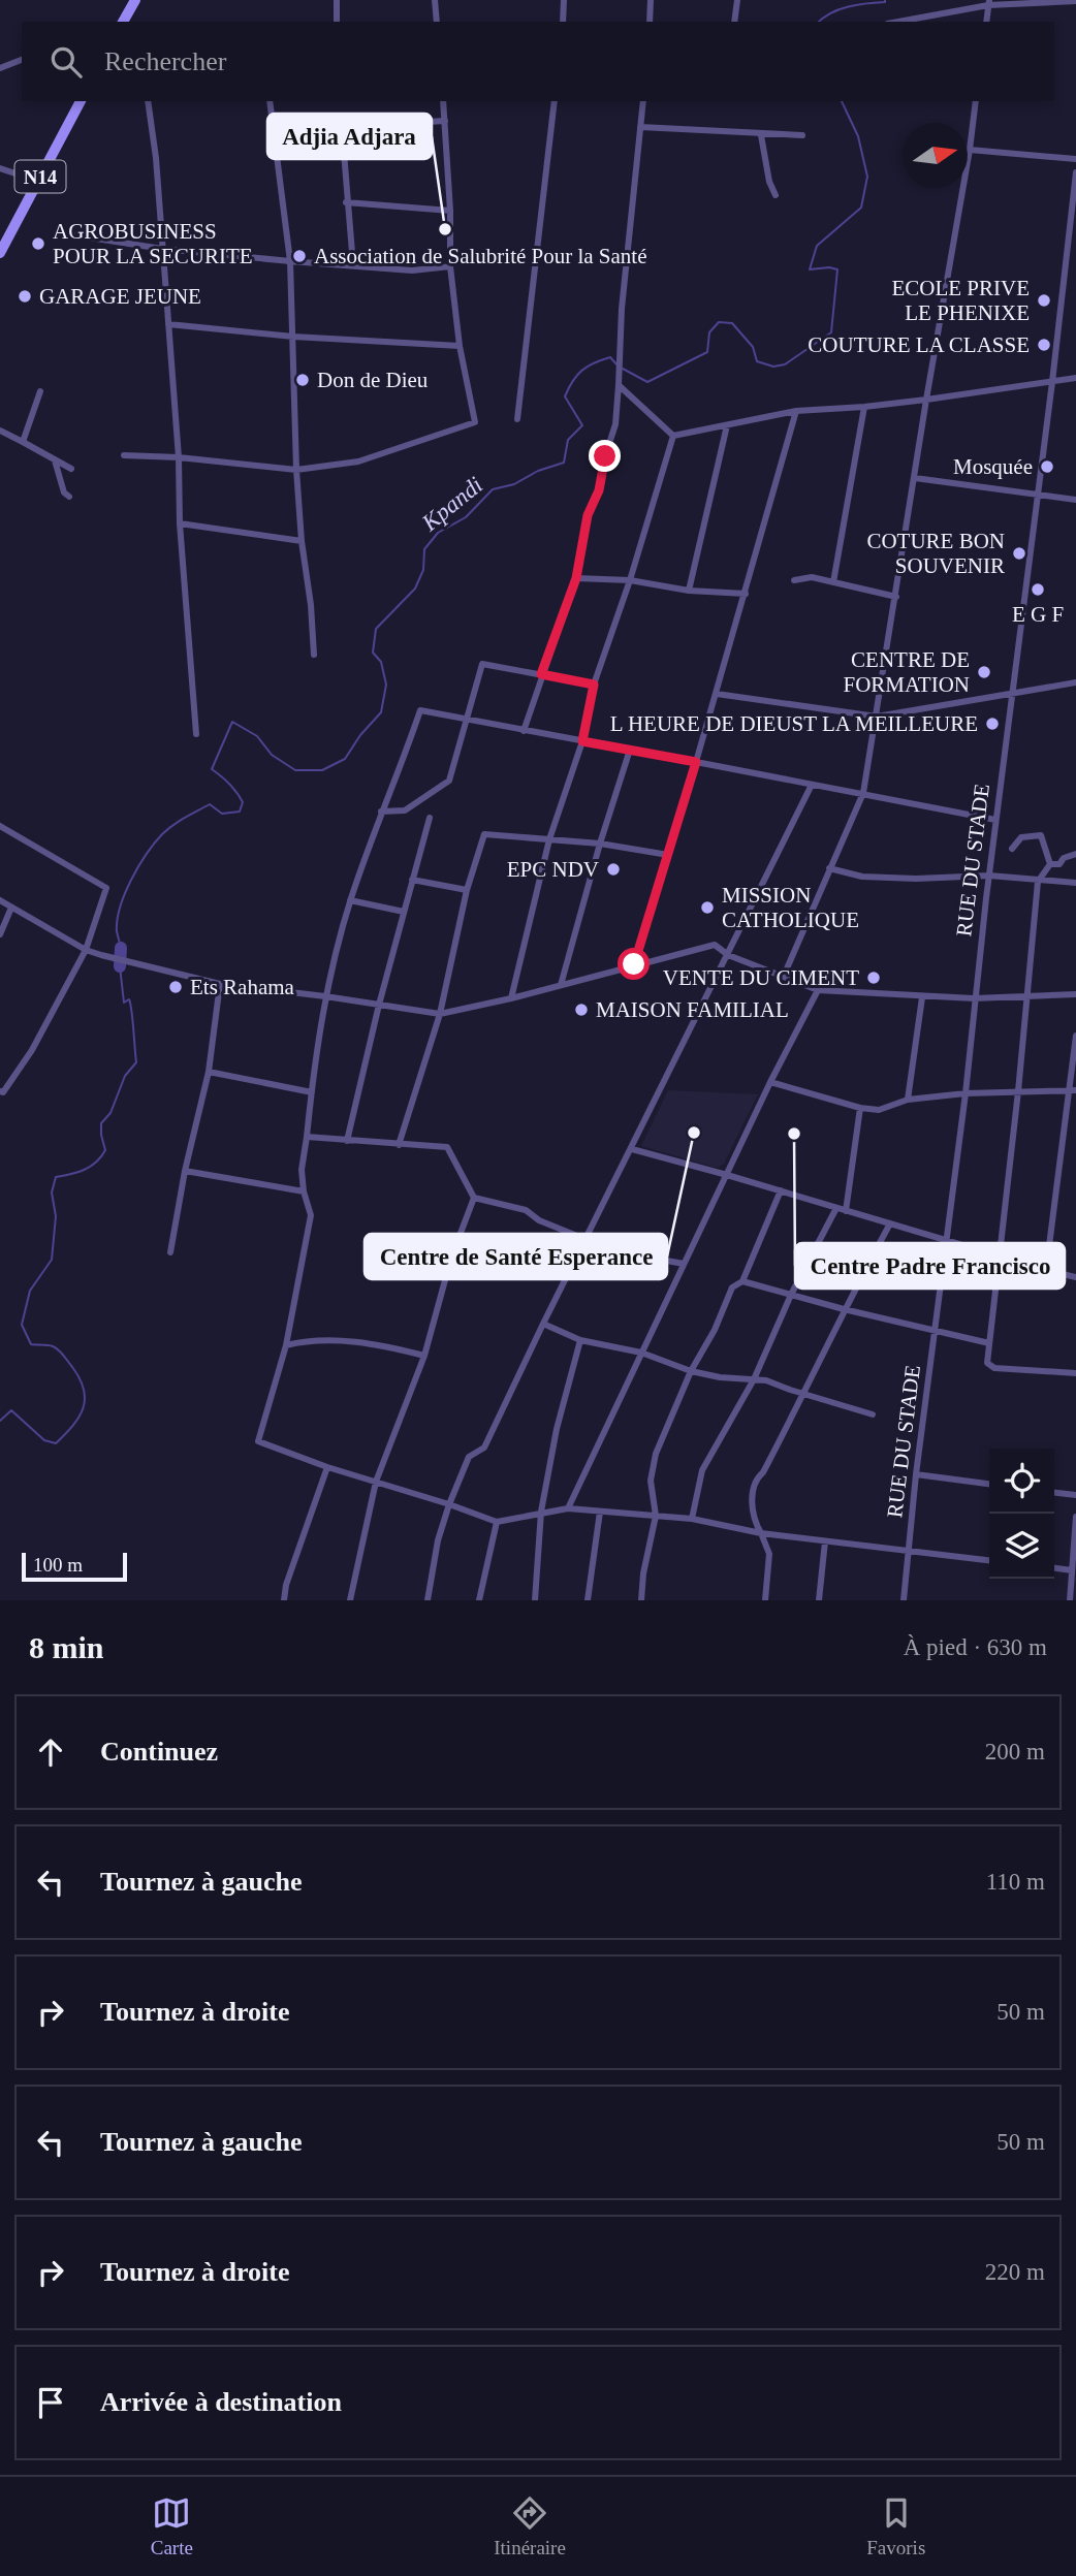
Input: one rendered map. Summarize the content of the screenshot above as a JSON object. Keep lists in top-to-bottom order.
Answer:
{
  "streets": {
    "main road": ["N14"],
    "street": ["RUE DU STADE"]
  },
  "water": ["Kpandi"],
  "places": [
    "Adjia Adjara",
    "AGROBUSINESS POUR LA SECURITE",
    "Association de Salubrité Pour la Santé",
    "GARAGE JEUNE",
    "ECOLE PRIVE LE PHENIXE",
    "COUTURE LA CLASSE",
    "Don de Dieu",
    "Mosquée",
    "COTURE BON SOUVENIR",
    "E G F",
    "CENTRE DE FORMATION",
    "L HEURE DE DIEUST LA MEILLEURE",
    "EPC NDV",
    "MISSION CATHOLIQUE",
    "VENTE DU CIMENT",
    "Ets Rahama",
    "MAISON FAMILIAL",
    "Centre de Santé Esperance",
    "Centre Padre Francisco"
  ],
  "scale_bar": "100 m",
  "north": "right",
  "page": {
    "search": "Rechercher",
    "scale": "100 m",
    "heading": ["8 min", "À pied · 630 m"],
    "list": [
      ["Continuez", "200 m"],
      ["Tournez à gauche", "110 m"],
      ["Tournez à droite", "50 m"],
      ["Tournez à gauche", "50 m"],
      ["Tournez à droite", "220 m"],
      "Arrivée à destination"
    ],
    "nav": ["Carte", "Itinéraire", "Favoris"]
  }
}
